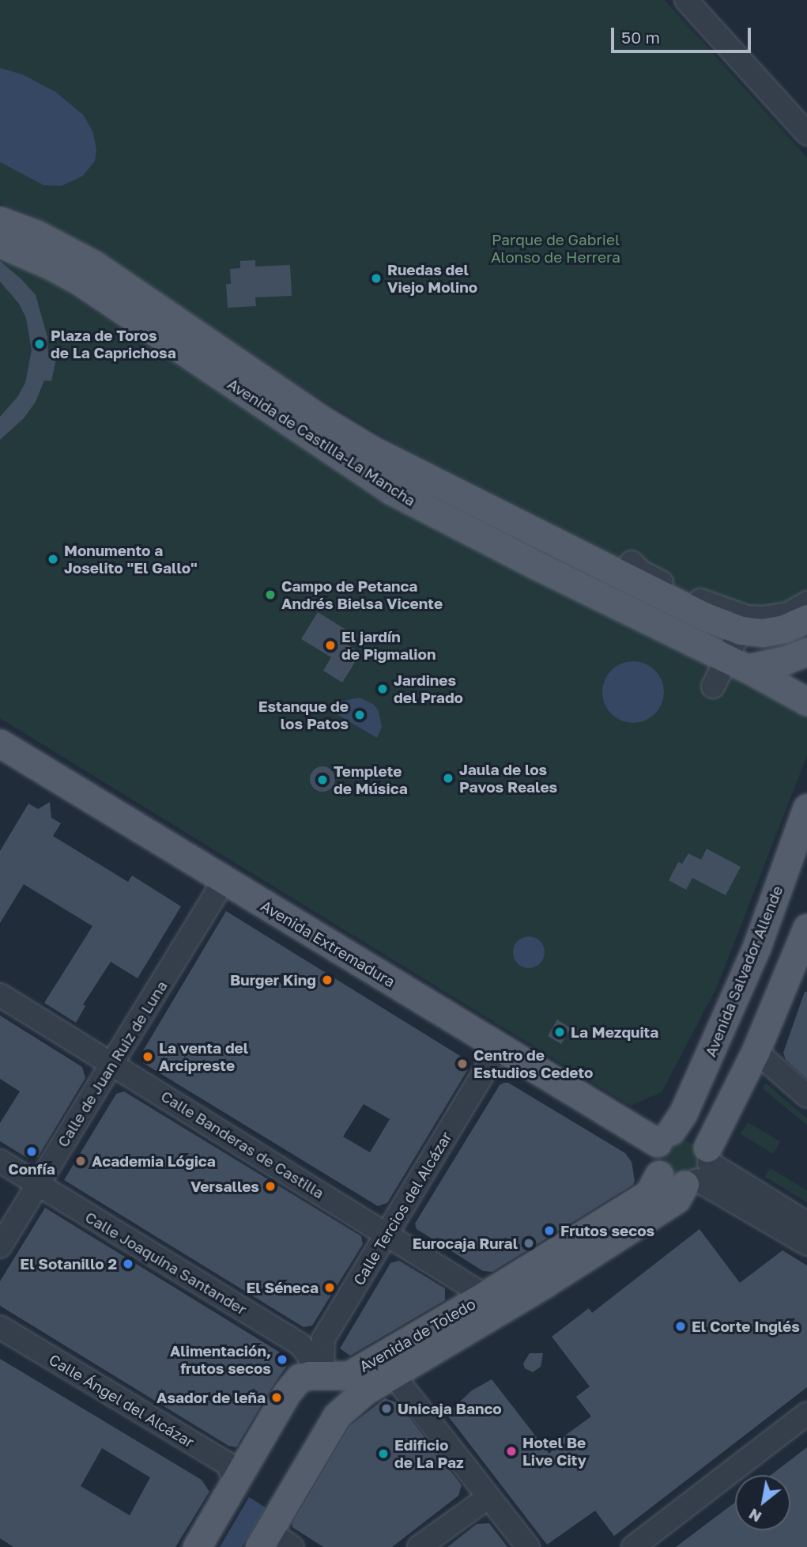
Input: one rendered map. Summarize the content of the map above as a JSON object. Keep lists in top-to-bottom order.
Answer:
{
  "streets": {
    "main road": [
      "Avenida de Castilla-La Mancha",
      "Avenida Extremadura",
      "Avenida Salvador Allende",
      "Avenida de Toledo"
    ],
    "street": [
      "Calle de Juan Ruiz de Luna",
      "Calle Banderas de Castilla",
      "Calle Tercios del Alcázar",
      "Calle Joaquina Santander",
      "Calle Ángel del Alcázar"
    ]
  },
  "crossings": [
    ["Avenida Extremadura", "Avenida Salvador Allende"],
    ["Avenida Extremadura", "Calle de Juan Ruiz de Luna"],
    ["Avenida Extremadura", "Calle Tercios del Alcázar"],
    ["Avenida Extremadura", "Avenida de Toledo"],
    ["Avenida Salvador Allende", "Avenida de Toledo"],
    ["Calle de Juan Ruiz de Luna", "Calle Banderas de Castilla"],
    ["Calle de Juan Ruiz de Luna", "Calle Joaquina Santander"],
    ["Calle Banderas de Castilla", "Calle Tercios del Alcázar"],
    ["Calle Banderas de Castilla", "Avenida de Toledo"],
    ["Calle Tercios del Alcázar", "Calle Joaquina Santander"],
    ["Calle Tercios del Alcázar", "Avenida de Toledo"],
    ["Calle Joaquina Santander", "Avenida de Toledo"],
    ["Avenida de Toledo", "Calle Ángel del Alcázar"]
  ],
  "parks": ["Parque de Gabriel Alonso de Herrera"],
  "places": [
    "Ruedas del Viejo Molino",
    "Plaza de Toros de La Caprichosa",
    "Monumento a Joselito \"El Gallo\"",
    "Campo de Petanca Andrés Bielsa Vicente",
    "El jardín de Pigmalion",
    "Jardines del Prado",
    "Estanque de los Patos",
    "Jaula de los Pavos Reales",
    "Templete de Música",
    "Burger King",
    "La Mezquita",
    "La venta del Arcipreste",
    "Centro de Estudios Cedeto",
    "Confía",
    "Academia Lógica",
    "Versalles",
    "Frutos secos",
    "Eurocaja Rural",
    "El Sotanillo 2",
    "El Séneca",
    "El Corte Inglés",
    "Alimentación, frutos secos",
    "Asador de leña",
    "Unicaja Banco",
    "Hotel Be Live City",
    "Edificio de La Paz"
  ],
  "scale_bar": "50 m",
  "north": "bottom left"
}
